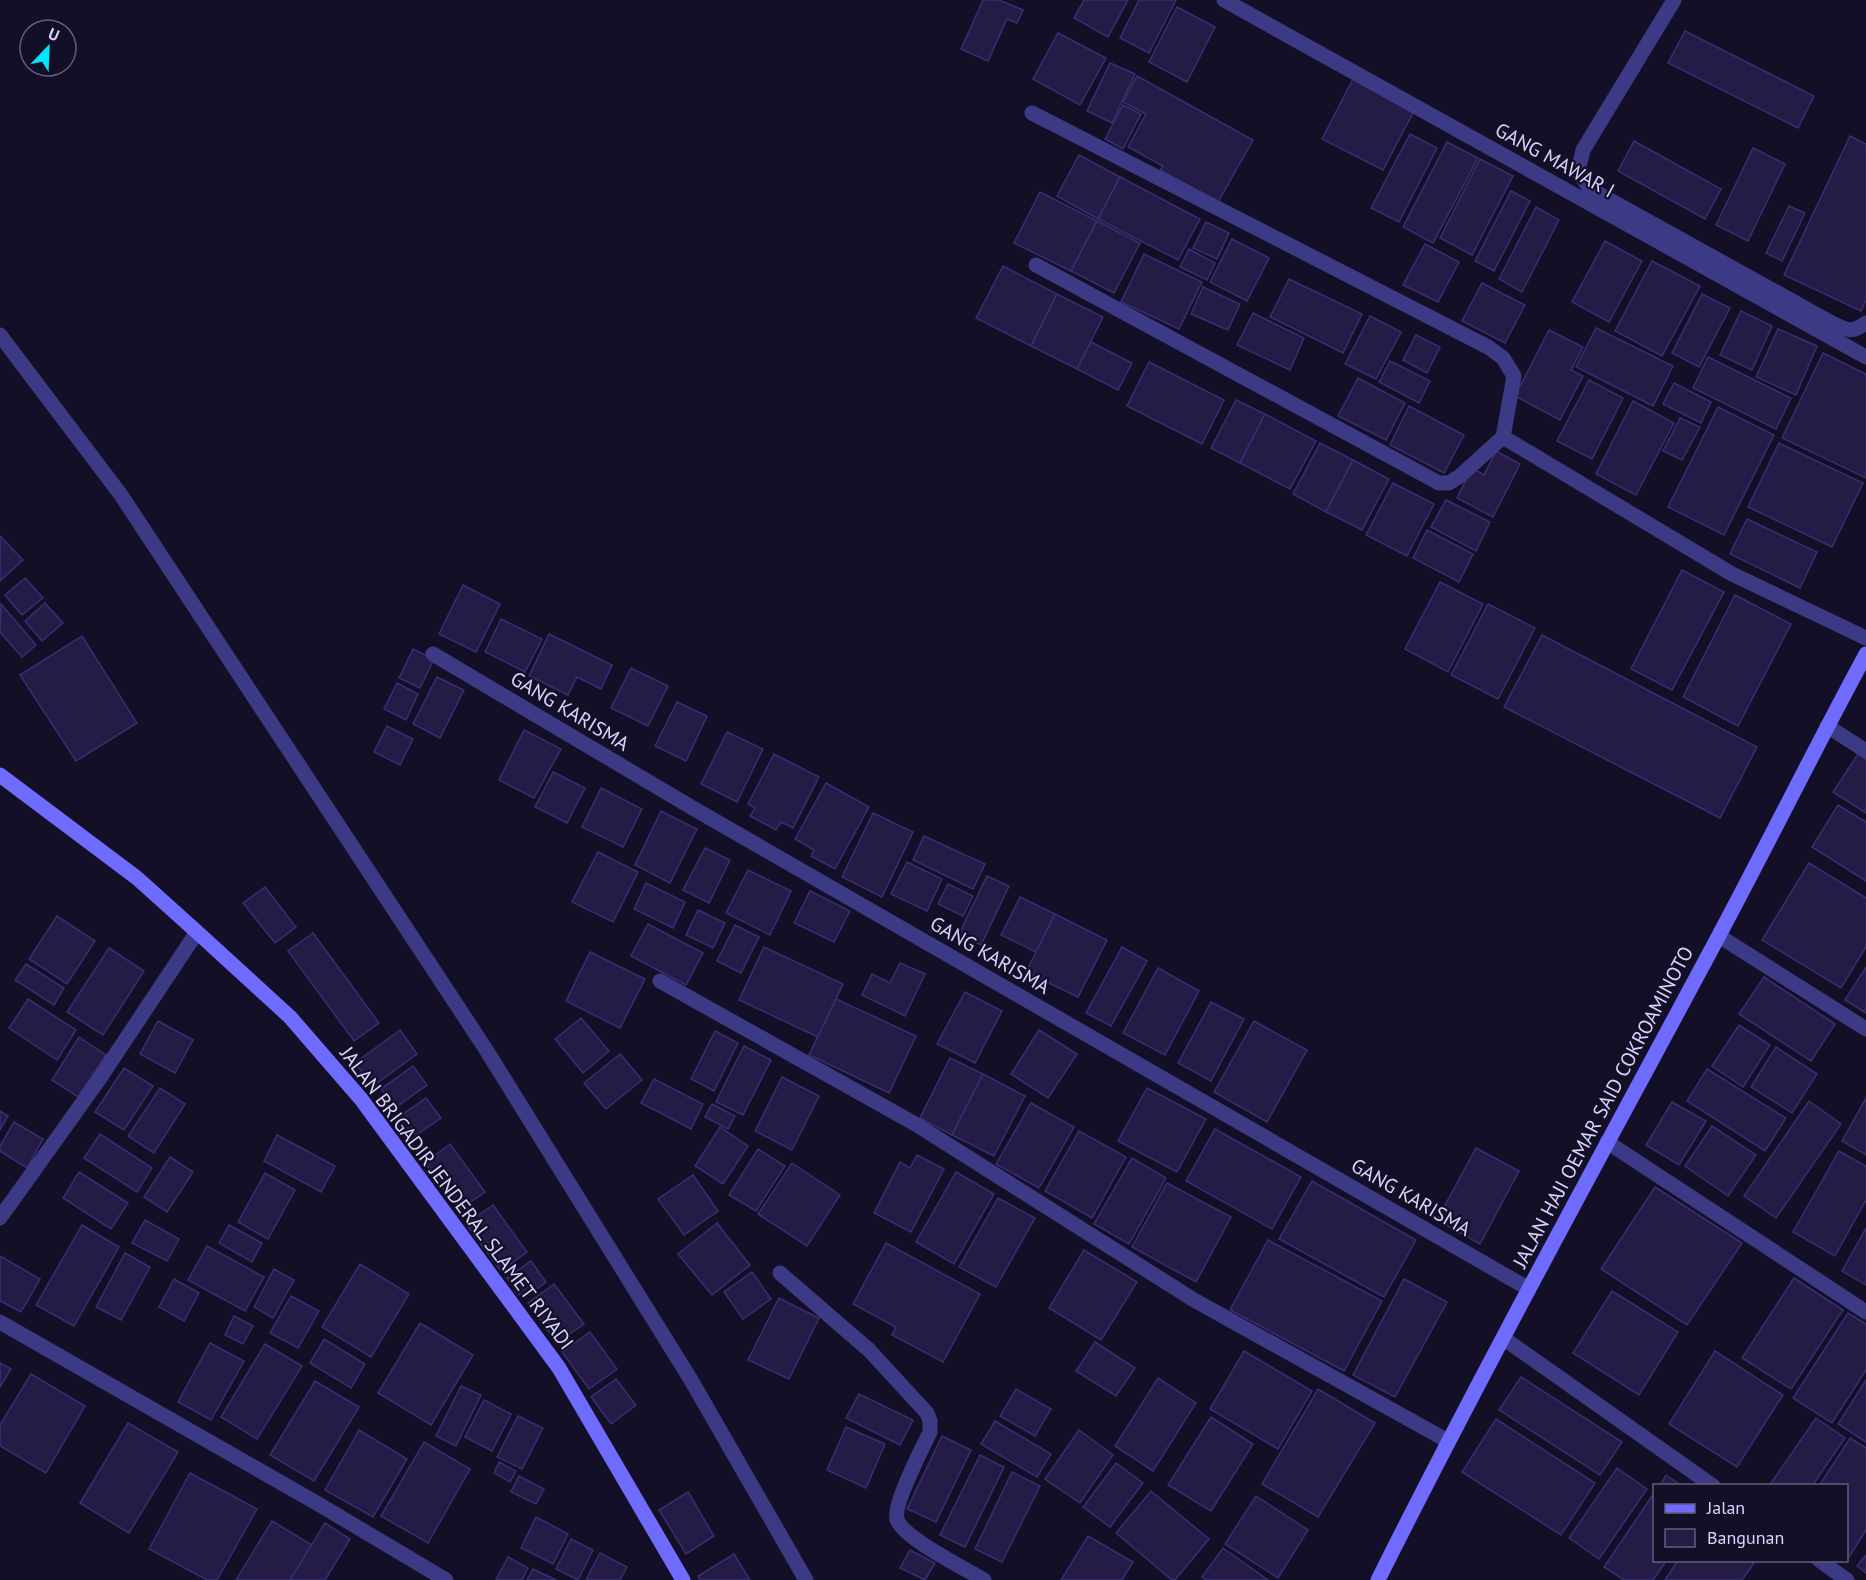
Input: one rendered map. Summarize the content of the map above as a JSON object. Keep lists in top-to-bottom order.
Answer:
{
  "streets": {
    "main road": ["JALAN HAJI OEMAR SAID COKROAMINOTO", "JALAN BRIGADIR JENDERAL SLAMET RIYADI"],
    "street": ["GANG MAWAR I", "GANG KARISMA"]
  },
  "crossings": [
    ["GANG KARISMA", "JALAN HAJI OEMAR SAID COKROAMINOTO"]
  ],
  "legend": ["Jalan", "Bangunan"],
  "north": "top right"
}
